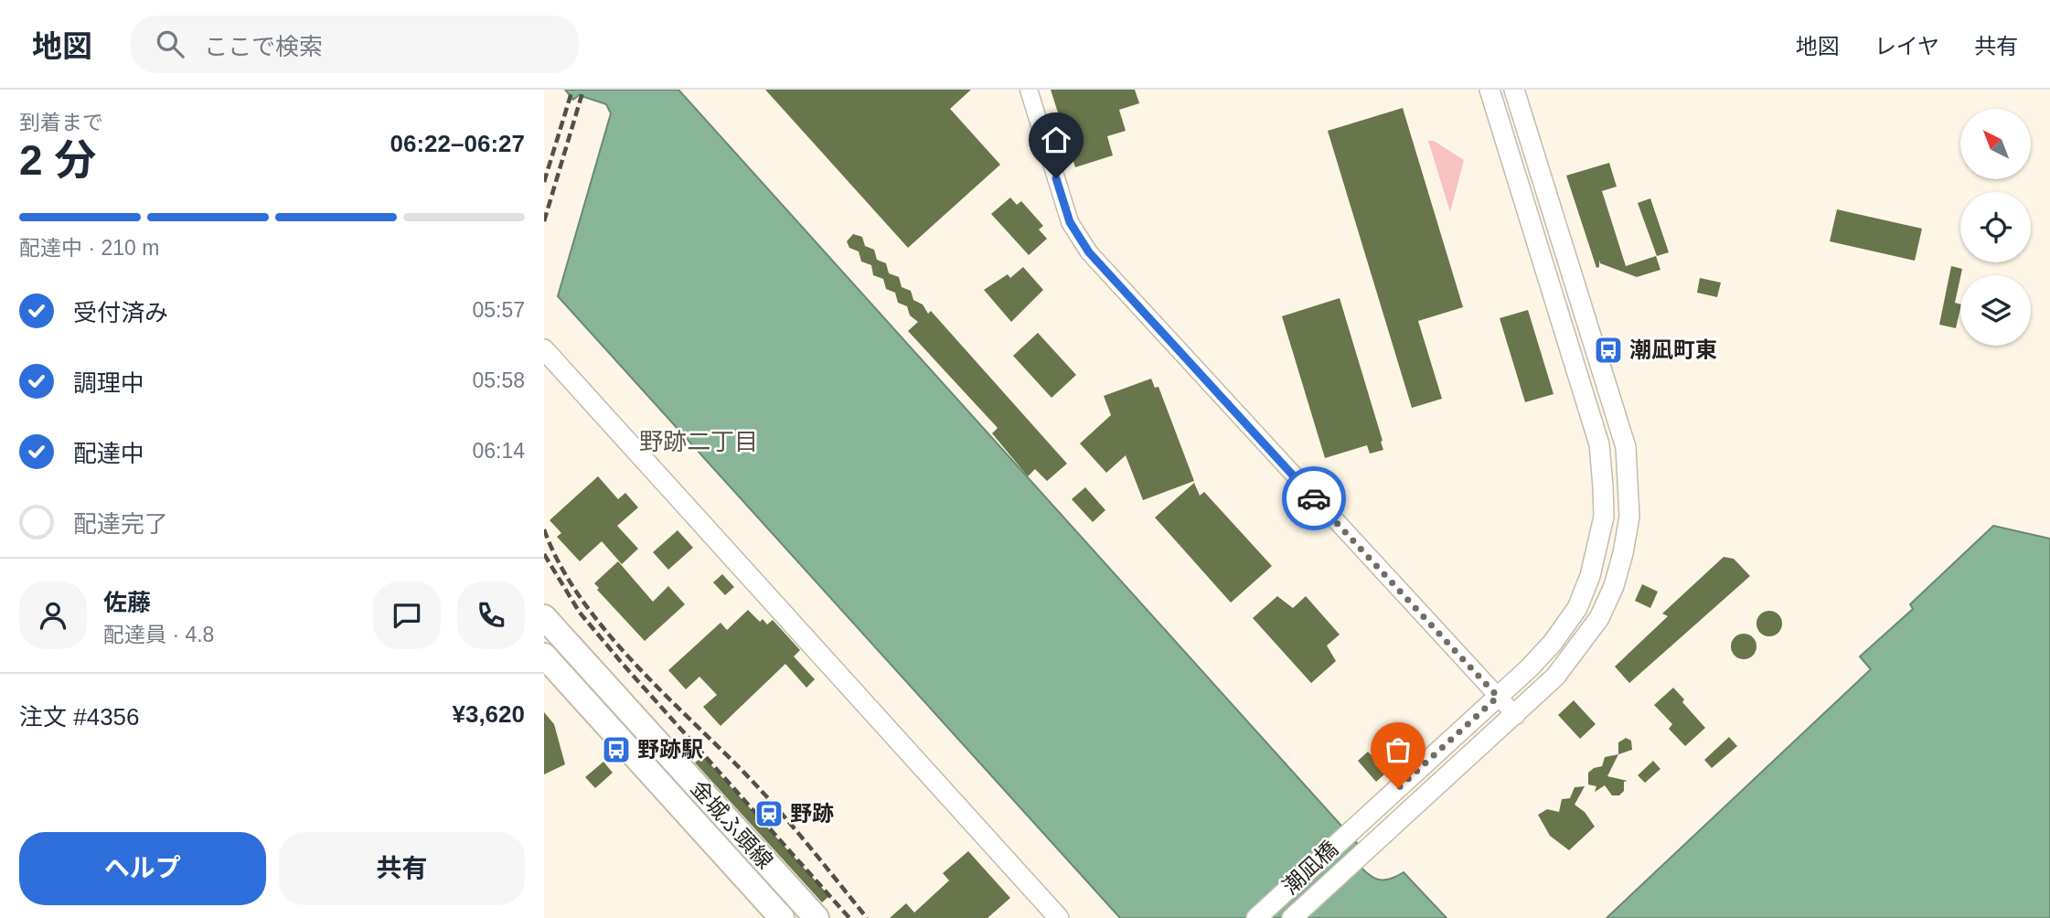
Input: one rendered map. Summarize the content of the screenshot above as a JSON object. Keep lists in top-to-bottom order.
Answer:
{
  "streets": {
    "main road": ["金城ふ頭線"],
    "street": ["潮凪橋"]
  },
  "districts": ["野跡二丁目"],
  "places": {
    "bus stop": ["潮凪町東", "野跡駅"],
    "station": ["野跡"]
  },
  "north": "top left",
  "page": {
    "header": "地図",
    "search": "ここで検索",
    "nav": ["地図", "レイヤ", "共有"],
    "heading": ["2 分", "到着まで", "06:22–06:27"],
    "panel": [
      "佐藤",
      "配達員 · 4.8",
      "注文 #4356",
      "¥3,620"
    ],
    "bar": "配達中 · 210 m",
    "list": [
      ["受付済み", "05:57"],
      ["調理中", "05:58"],
      ["配達中", "06:14"],
      "配達完了"
    ],
    "buttons": ["ヘルプ", "共有"]
  }
}
